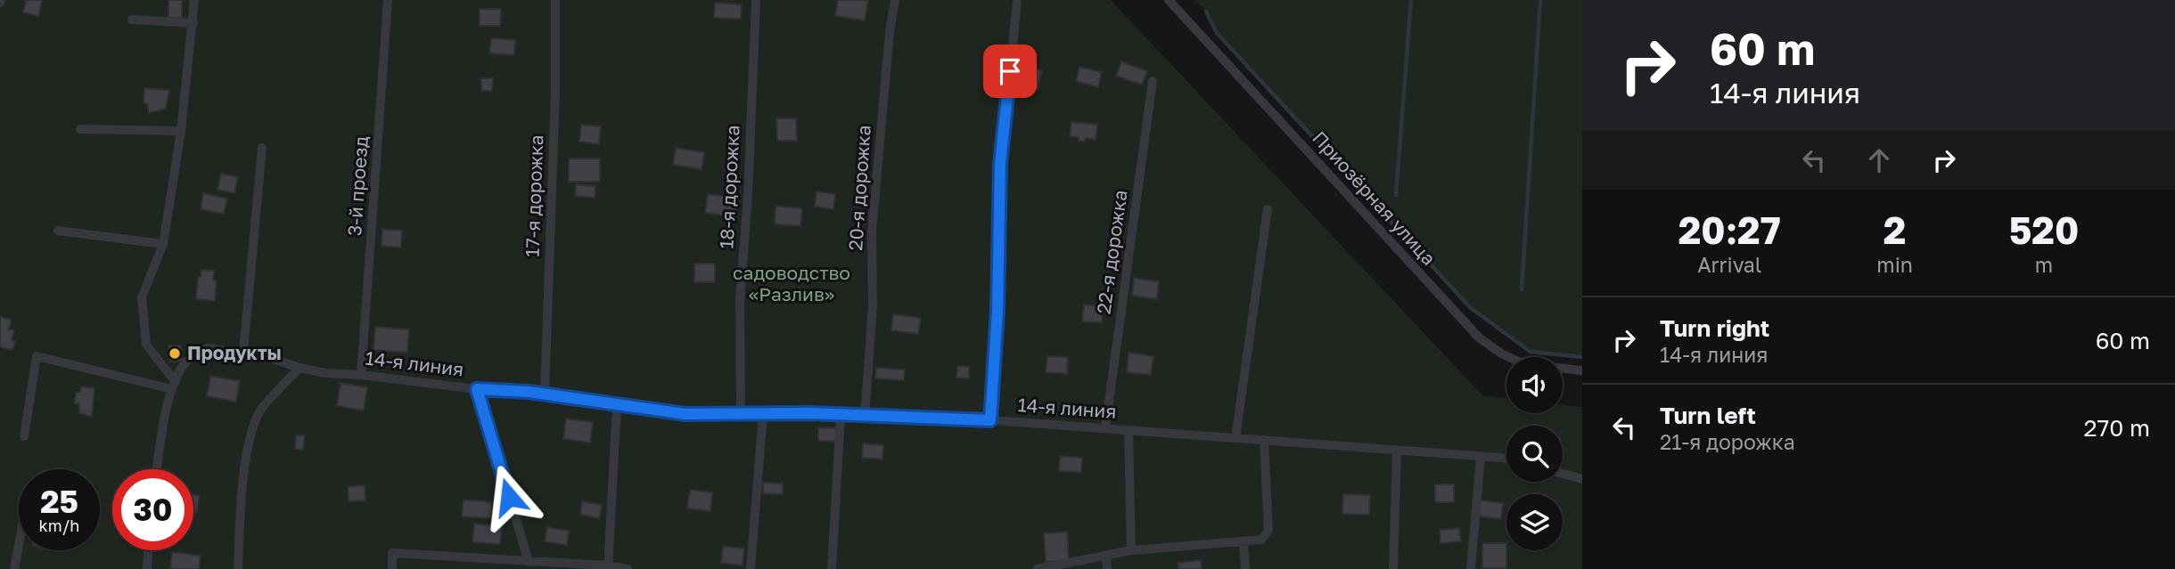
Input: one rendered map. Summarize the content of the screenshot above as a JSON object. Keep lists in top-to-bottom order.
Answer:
{
  "streets": {
    "street": [
      "3-й проезд",
      "18-я дорожка",
      "20-я дорожка",
      "17-я дорожка",
      "Приозёрная улица",
      "22-я дорожка",
      "14-я линия"
    ]
  },
  "crossings": [
    ["3-й проезд", "14-я линия"],
    ["18-я дорожка", "14-я линия"],
    ["20-я дорожка", "14-я линия"],
    ["17-я дорожка", "14-я линия"],
    ["22-я дорожка", "14-я линия"]
  ],
  "parks": ["садоводство «Разлив»"],
  "places": ["Продукты"],
  "page": {
    "turn": ["60 m", "14-я линия"],
    "eta": [
      "20:27",
      "Arrival",
      "2",
      "min",
      "520",
      "m"
    ],
    "list": [
      {
        "name": "Turn right",
        "note": "14-я линия",
        "value": "60 m"
      },
      {
        "name": "Turn left",
        "note": "21-я дорожка",
        "value": "270 m"
      }
    ],
    "speed": "25 km/h",
    "limit": "30"
  }
}
